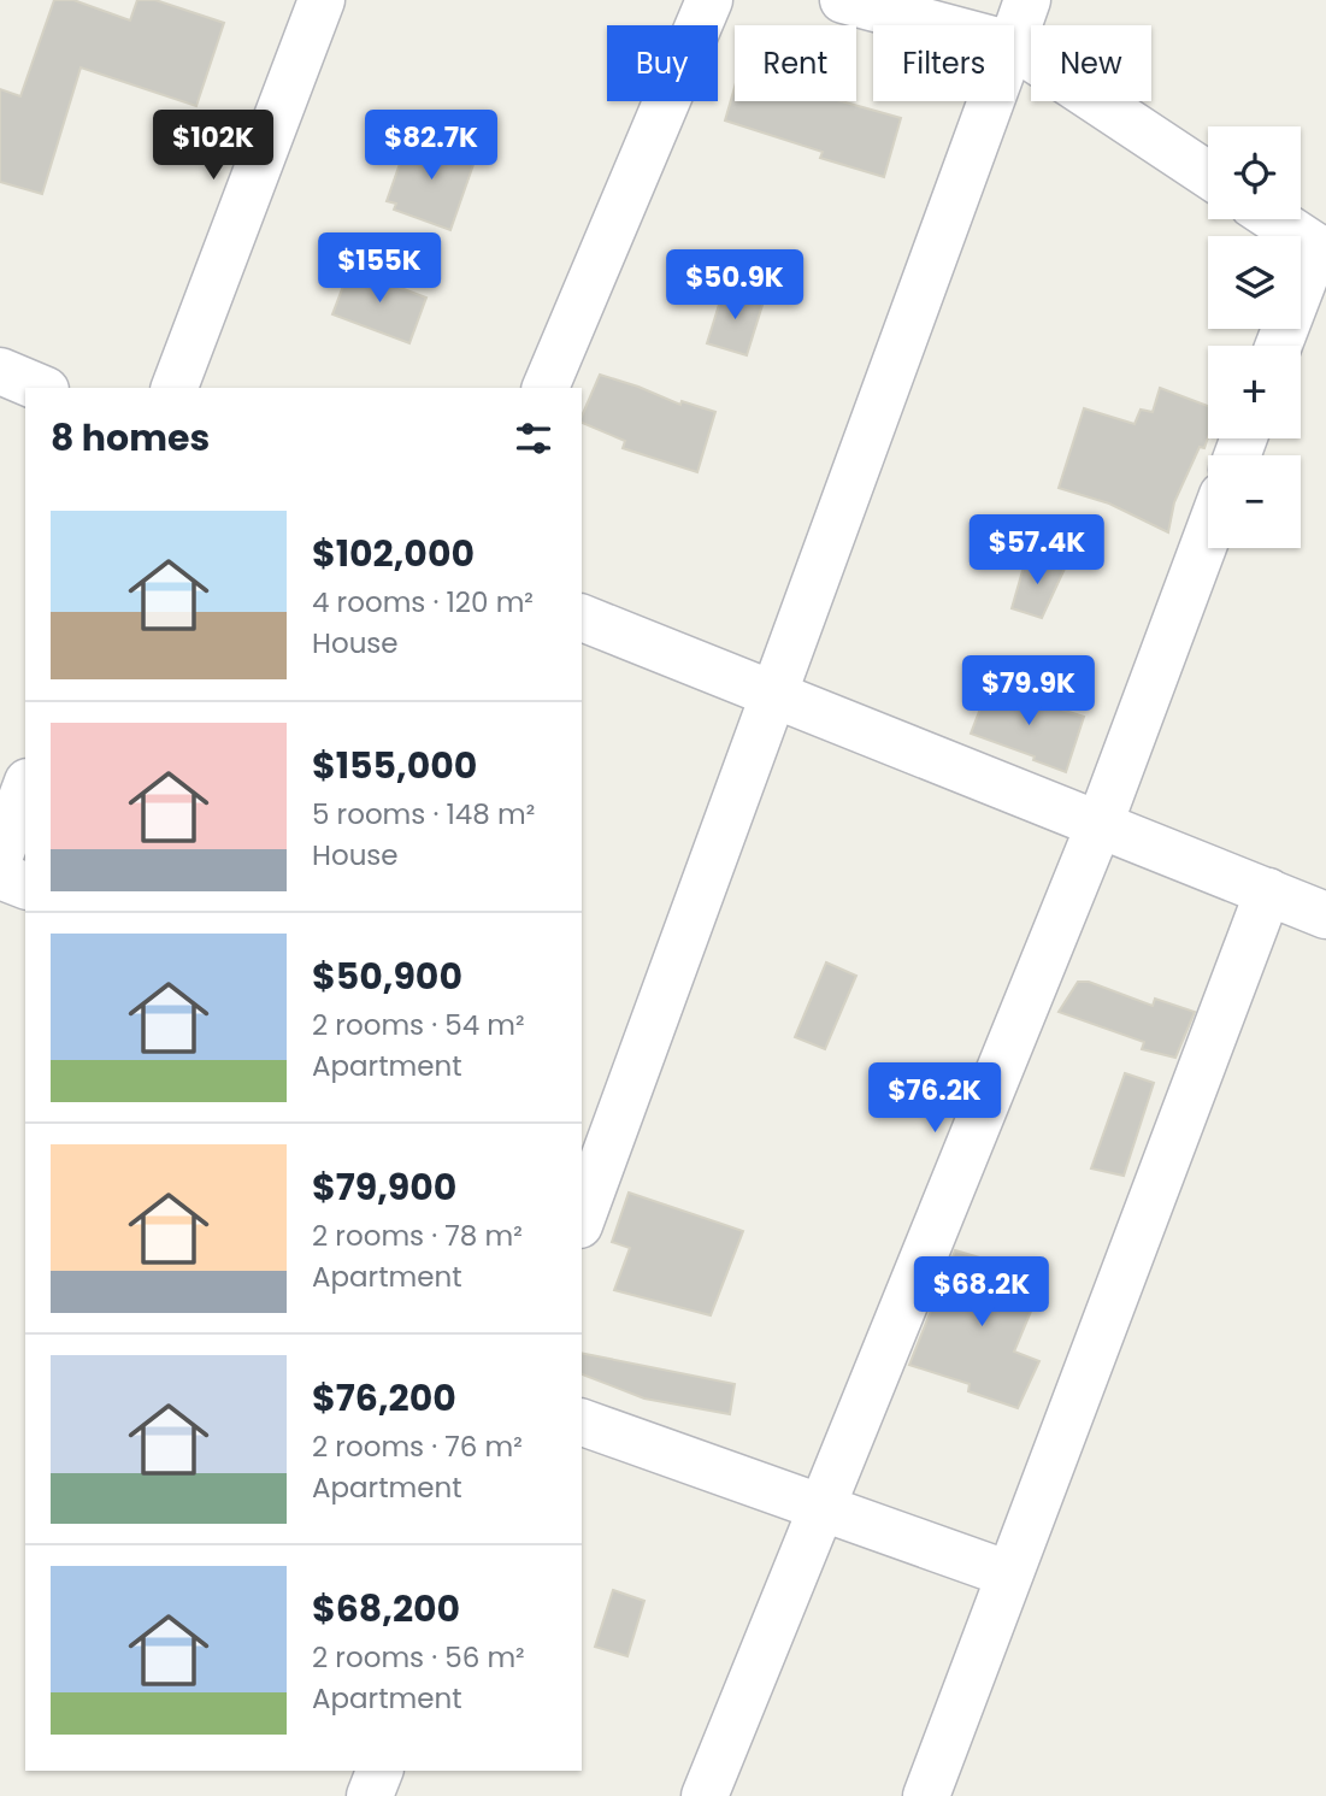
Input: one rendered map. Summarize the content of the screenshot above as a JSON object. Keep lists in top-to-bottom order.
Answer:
{
  "page": {
    "chip": [
      "Buy",
      "Rent",
      "Filters",
      "New"
    ],
    "price": [
      "$102K",
      "$82.7K",
      "$155K",
      "$50.9K",
      "$57.4K",
      "$79.9K",
      "$76.2K",
      "$68.2K"
    ],
    "map_buttons": ["+", "−"],
    "heading": "8 homes",
    "list": [
      {
        "name": "$102,000",
        "note": "4 rooms · 120 m² · House"
      },
      {
        "name": "$155,000",
        "note": "5 rooms · 148 m² · House"
      },
      {
        "name": "$50,900",
        "note": "2 rooms · 54 m² · Apartment"
      },
      {
        "name": "$79,900",
        "note": "2 rooms · 78 m² · Apartment"
      },
      {
        "name": "$76,200",
        "note": "2 rooms · 76 m² · Apartment"
      },
      {
        "name": "$68,200",
        "note": "2 rooms · 56 m² · Apartment"
      }
    ]
  }
}
